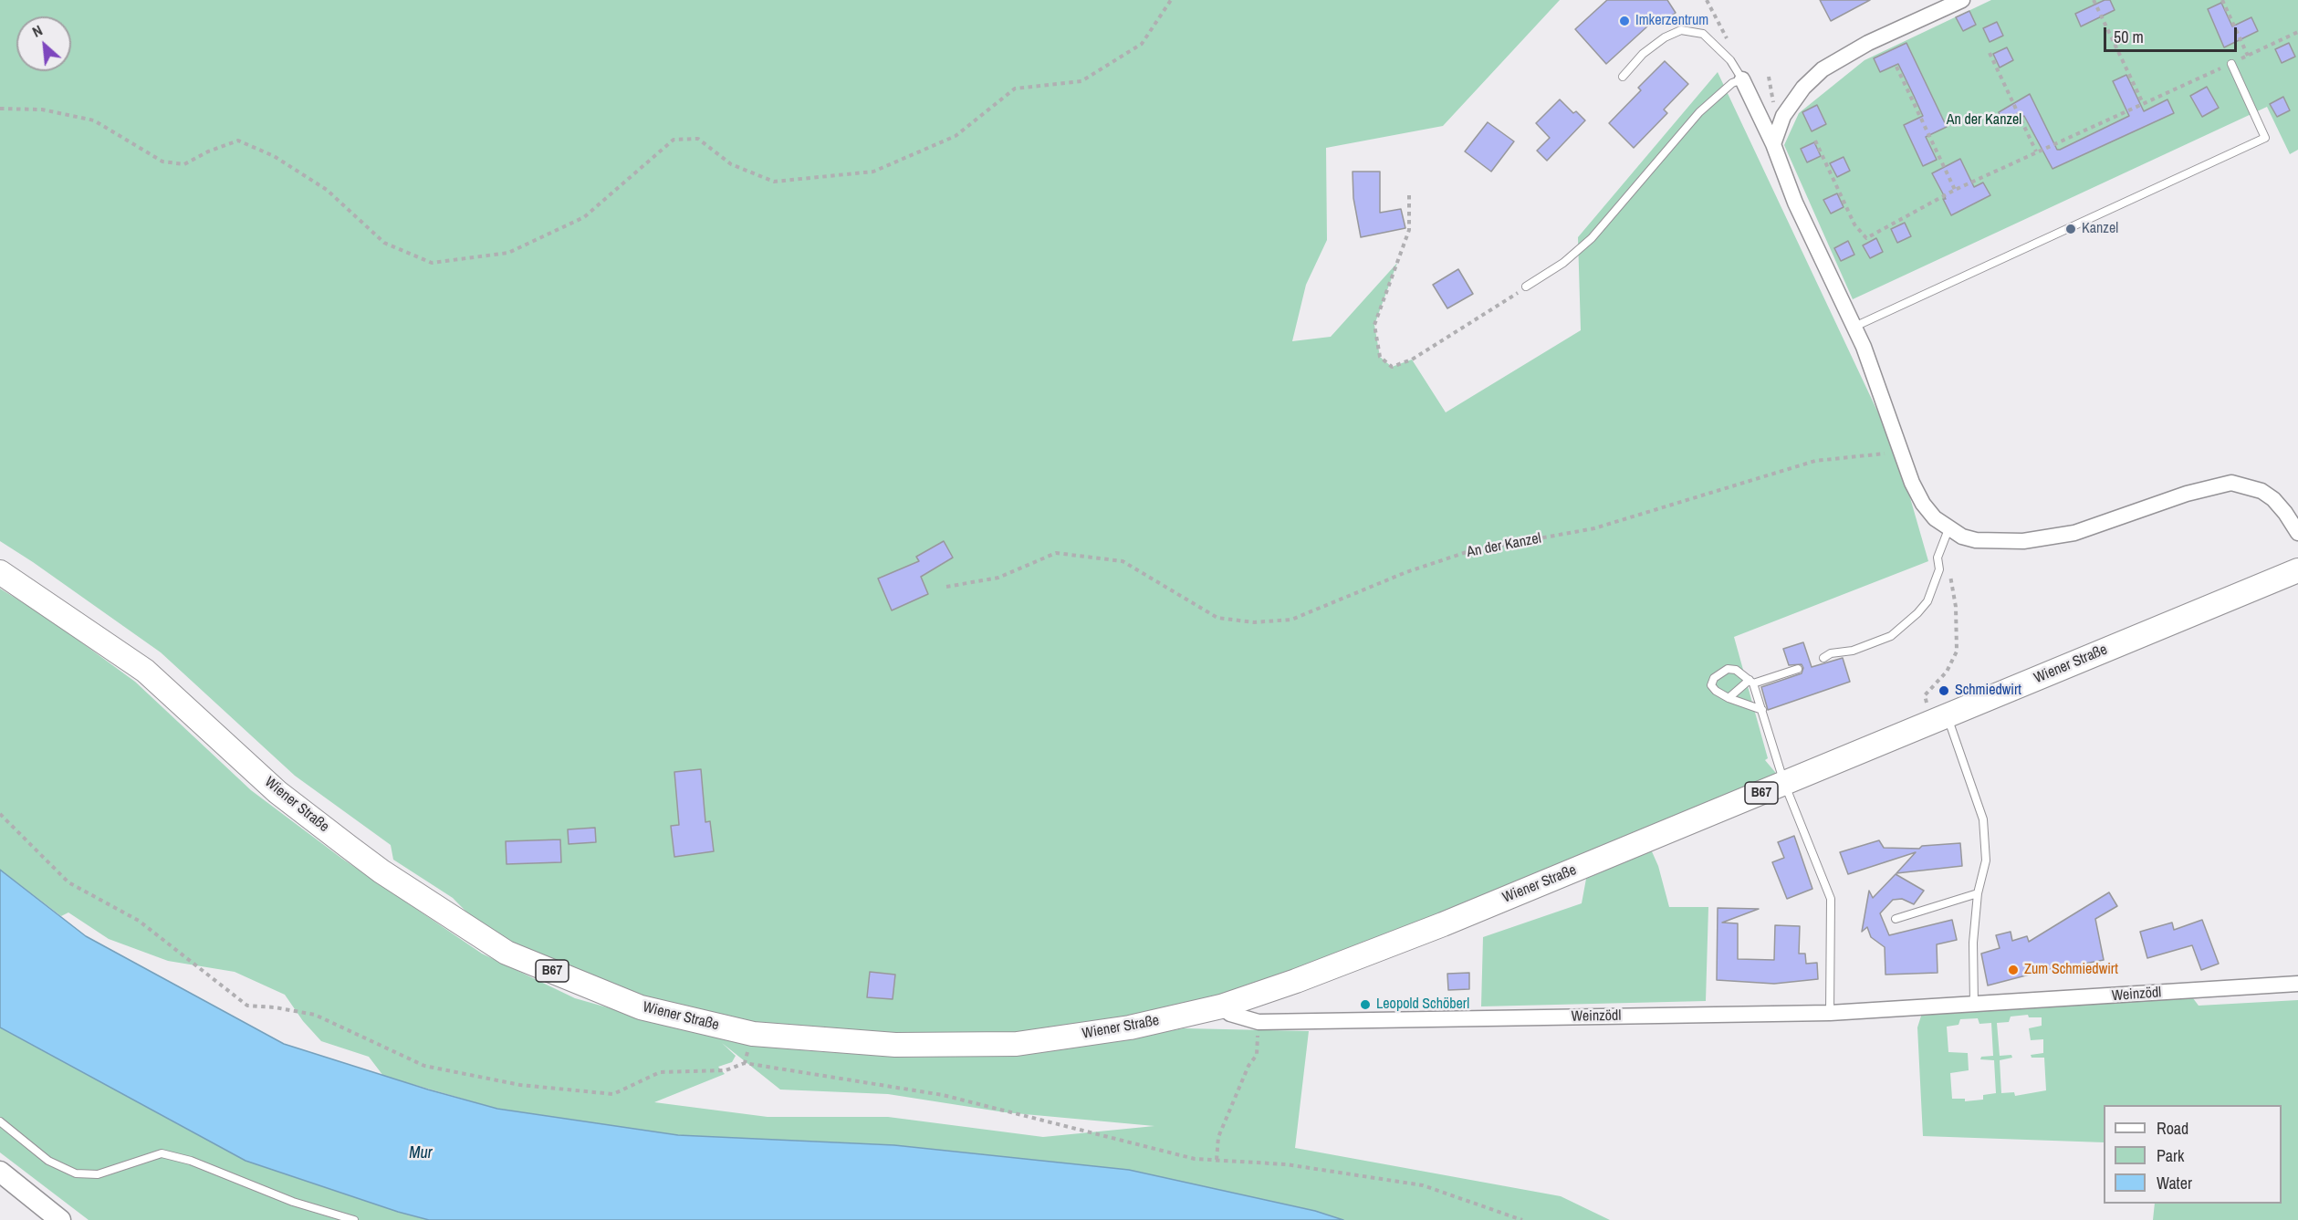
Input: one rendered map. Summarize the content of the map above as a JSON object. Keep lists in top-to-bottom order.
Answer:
{
  "streets": {
    "main road": ["Wiener Straße", "B67"],
    "street": ["Weinzödl"],
    "path": ["An der Kanzel"]
  },
  "crossings": [
    ["Wiener Straße", "Weinzödl"]
  ],
  "water": ["Mur"],
  "parks": ["An der Kanzel"],
  "places": [
    "Imkerzentrum",
    "Kanzel",
    "Schmiedwirt",
    "Zum Schmiedwirt",
    "Leopold Schöberl"
  ],
  "legend": ["Road", "Park", "Water"],
  "scale_bar": "50 m",
  "north": "top left"
}
